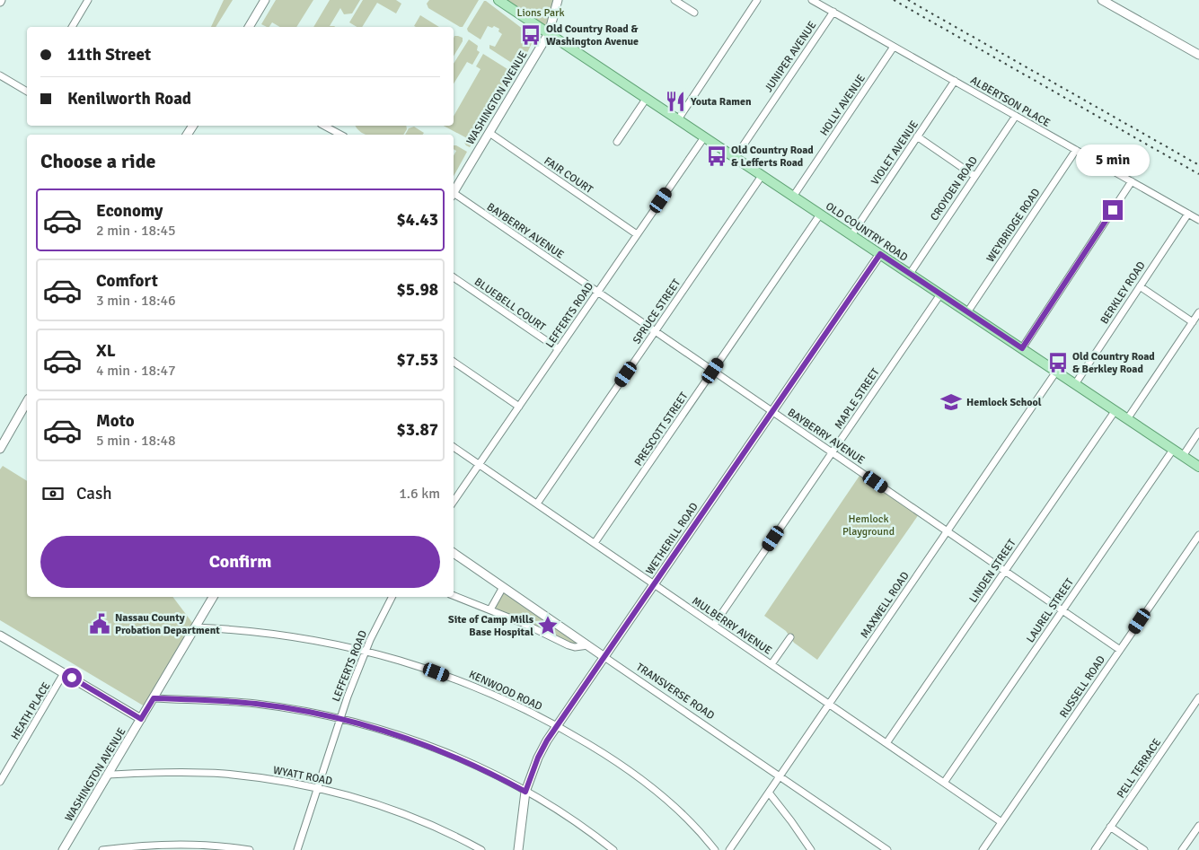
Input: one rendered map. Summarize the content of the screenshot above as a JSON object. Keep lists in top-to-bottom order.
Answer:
{
  "streets": {
    "main road": ["OLD COUNTRY ROAD"],
    "street": [
      "JUNIPER AVENUE",
      "WASHINGTON AVENUE",
      "ALBERTSON PLACE",
      "HOLLY AVENUE",
      "VIOLET AVENUE",
      "FAIR COURT",
      "CROYDEN ROAD",
      "WEYBRIDGE ROAD",
      "BAYBERRY AVENUE",
      "BERKLEY ROAD",
      "BLUEBELL COURT",
      "SPRUCE STREET",
      "LEFFERTS ROAD",
      "MAPLE STREET",
      "PRESCOTT STREET",
      "WETHERILL ROAD",
      "LINDEN STREET",
      "MAXWELL ROAD",
      "LAUREL STREET",
      "MULBERRY AVENUE",
      "RUSSELL ROAD",
      "KENWOOD ROAD",
      "TRANSVERSE ROAD",
      "HEATH PLACE",
      "PELL TERRACE",
      "WYATT ROAD"
    ]
  },
  "crossings": [
    ["JUNIPER AVENUE", "ALBERTSON PLACE"],
    ["JUNIPER AVENUE", "OLD COUNTRY ROAD"],
    ["WASHINGTON AVENUE", "FAIR COURT"],
    ["WASHINGTON AVENUE", "OLD COUNTRY ROAD"],
    ["WASHINGTON AVENUE", "KENWOOD ROAD"],
    ["WASHINGTON AVENUE", "WYATT ROAD"],
    ["ALBERTSON PLACE", "HOLLY AVENUE"],
    ["ALBERTSON PLACE", "VIOLET AVENUE"],
    ["ALBERTSON PLACE", "CROYDEN ROAD"],
    ["ALBERTSON PLACE", "WEYBRIDGE ROAD"],
    ["ALBERTSON PLACE", "BERKLEY ROAD"],
    ["HOLLY AVENUE", "OLD COUNTRY ROAD"],
    ["VIOLET AVENUE", "OLD COUNTRY ROAD"],
    ["FAIR COURT", "LEFFERTS ROAD"],
    ["CROYDEN ROAD", "OLD COUNTRY ROAD"],
    ["WEYBRIDGE ROAD", "OLD COUNTRY ROAD"],
    ["BAYBERRY AVENUE", "SPRUCE STREET"],
    ["BAYBERRY AVENUE", "LEFFERTS ROAD"],
    ["BAYBERRY AVENUE", "MAPLE STREET"],
    ["BAYBERRY AVENUE", "PRESCOTT STREET"],
    ["BAYBERRY AVENUE", "WETHERILL ROAD"],
    ["BAYBERRY AVENUE", "LINDEN STREET"],
    ["BAYBERRY AVENUE", "MAXWELL ROAD"],
    ["BAYBERRY AVENUE", "LAUREL STREET"],
    ["BAYBERRY AVENUE", "RUSSELL ROAD"],
    ["OLD COUNTRY ROAD", "BERKLEY ROAD"],
    ["OLD COUNTRY ROAD", "SPRUCE STREET"],
    ["OLD COUNTRY ROAD", "LEFFERTS ROAD"],
    ["OLD COUNTRY ROAD", "MAPLE STREET"],
    ["OLD COUNTRY ROAD", "PRESCOTT STREET"],
    ["OLD COUNTRY ROAD", "WETHERILL ROAD"],
    ["OLD COUNTRY ROAD", "LINDEN STREET"],
    ["OLD COUNTRY ROAD", "MAXWELL ROAD"],
    ["OLD COUNTRY ROAD", "LAUREL STREET"],
    ["BLUEBELL COURT", "LEFFERTS ROAD"],
    ["SPRUCE STREET", "MULBERRY AVENUE"],
    ["LEFFERTS ROAD", "MULBERRY AVENUE"],
    ["LEFFERTS ROAD", "KENWOOD ROAD"],
    ["LEFFERTS ROAD", "WYATT ROAD"],
    ["MAPLE STREET", "MULBERRY AVENUE"],
    ["PRESCOTT STREET", "MULBERRY AVENUE"],
    ["WETHERILL ROAD", "MULBERRY AVENUE"],
    ["WETHERILL ROAD", "KENWOOD ROAD"],
    ["WETHERILL ROAD", "TRANSVERSE ROAD"],
    ["LINDEN STREET", "MULBERRY AVENUE"],
    ["MAXWELL ROAD", "MULBERRY AVENUE"],
    ["MAXWELL ROAD", "TRANSVERSE ROAD"],
    ["LAUREL STREET", "MULBERRY AVENUE"],
    ["MULBERRY AVENUE", "RUSSELL ROAD"]
  ],
  "parks": ["Lions Park", "Hemlock Playground"],
  "places": {
    "bus stop": ["Old Country Road & Washington Avenue", "Old Country Road & Lefferts Road", "Old Country Road & Berkley Road"],
    "restaurant": ["Youta Ramen"],
    "school or university": ["Hemlock School"],
    "public building": ["Nassau County Probation Department"],
    "place": ["Site of Camp Mills Base Hospital"]
  },
  "page": {
    "banner": ["11th Street", "Kenilworth Road"],
    "heading": "Choose a ride",
    "bubble": "5 min",
    "list": [
      {
        "name": "Economy",
        "note": "2 min · 18:45",
        "value": "$4.43"
      },
      {
        "name": "Comfort",
        "note": "3 min · 18:46",
        "value": "$5.98"
      },
      {
        "name": "XL",
        "note": "4 min · 18:47",
        "value": "$7.53"
      },
      {
        "name": "Moto",
        "note": "5 min · 18:48",
        "value": "$3.87"
      }
    ],
    "pay": ["Cash", "1.6 km"],
    "buttons": "Confirm"
  }
}
